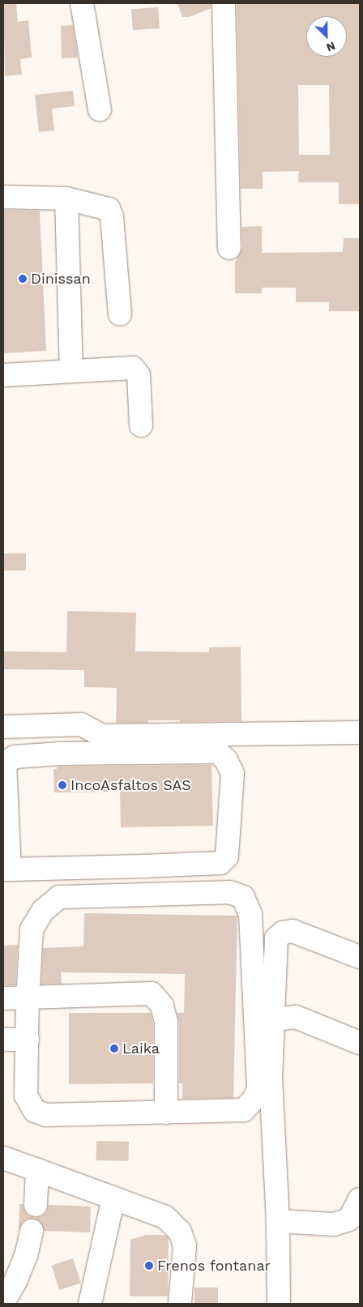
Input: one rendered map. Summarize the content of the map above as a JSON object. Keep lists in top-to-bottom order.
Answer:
{
  "places": [
    "Dinissan",
    "IncoAsfaltos SAS",
    "Laika",
    "Frenos fontanar"
  ],
  "north": "bottom right"
}
